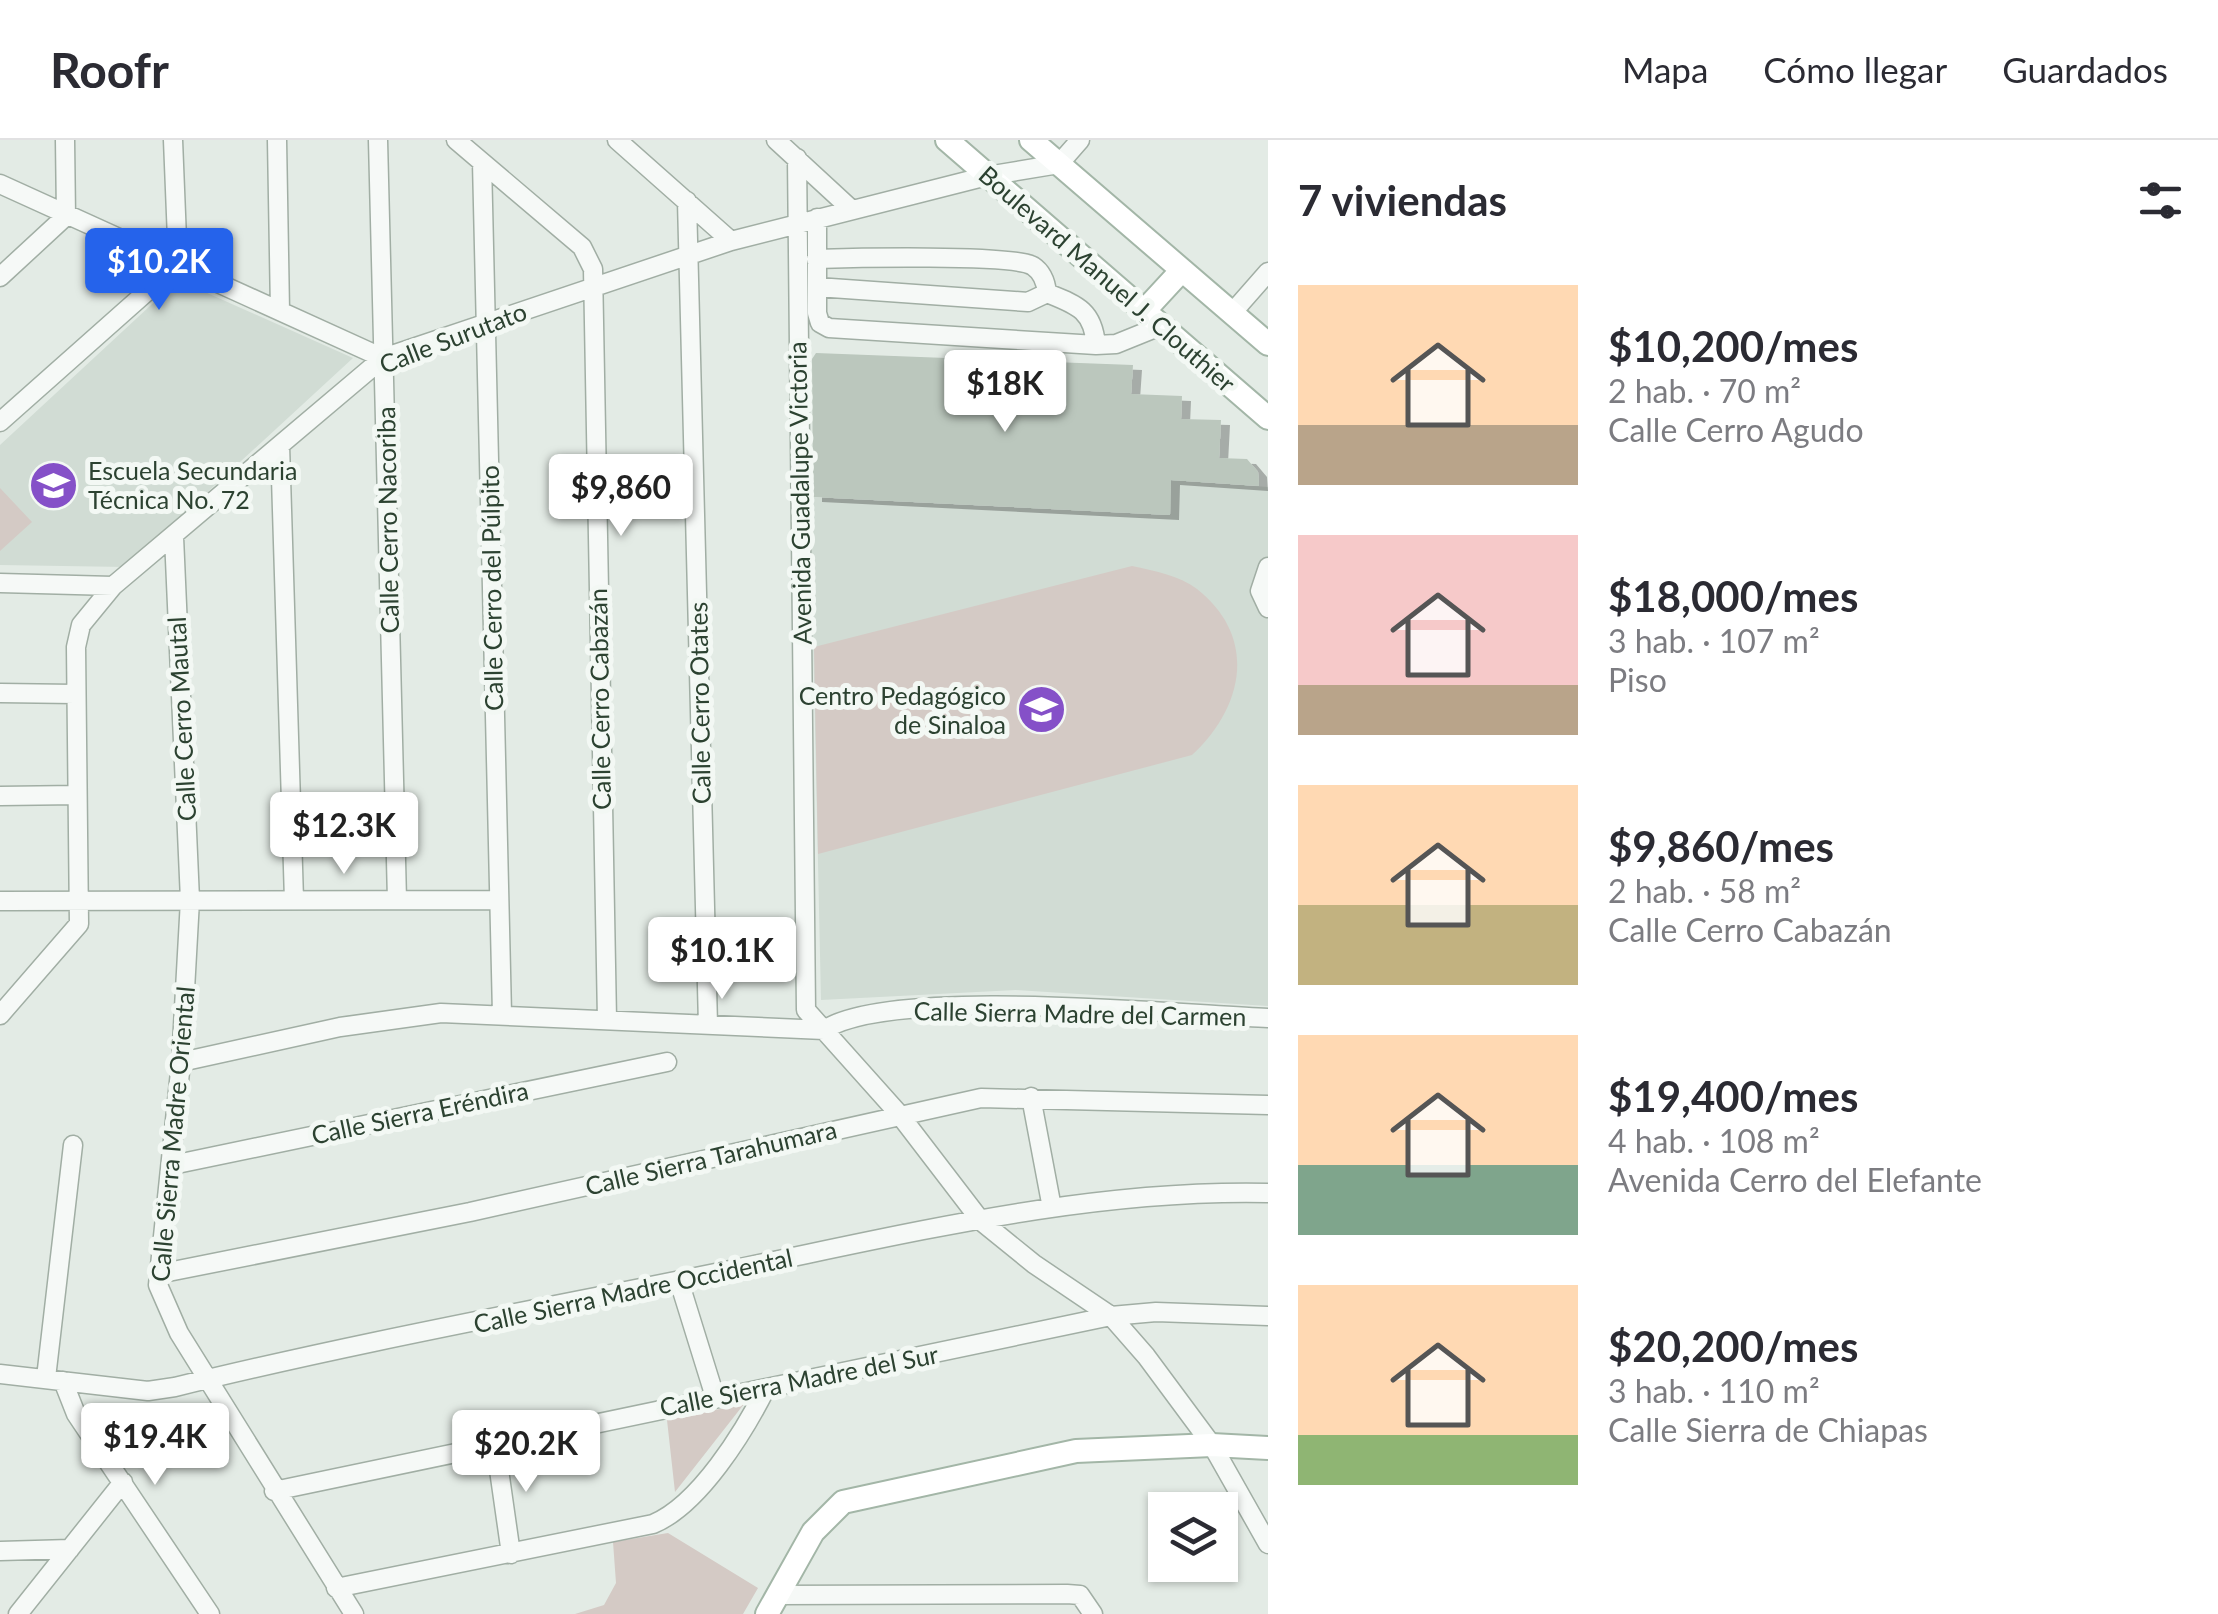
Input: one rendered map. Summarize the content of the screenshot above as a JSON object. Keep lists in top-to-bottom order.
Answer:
{
  "streets": {
    "main road": ["Boulevard Manuel J. Clouthier"],
    "street": [
      "Calle Surutato",
      "Avenida Guadalupe Victoria",
      "Calle Cerro Nacoriba",
      "Calle Cerro del Púlpito",
      "Calle Cerro Cabazán",
      "Calle Cerro Otates",
      "Calle Cerro Mautal",
      "Calle Sierra Madre del Carmen",
      "Calle Sierra Eréndira",
      "Calle Sierra Madre Oriental",
      "Calle Sierra Tarahumara",
      "Calle Sierra Madre Occidental",
      "Calle Sierra Madre del Sur"
    ]
  },
  "crossings": [
    ["Boulevard Manuel J. Clouthier", "Calle Surutato"],
    ["Calle Surutato", "Avenida Guadalupe Victoria"],
    ["Calle Surutato", "Calle Cerro Nacoriba"],
    ["Calle Surutato", "Calle Cerro del Púlpito"],
    ["Calle Surutato", "Calle Cerro Cabazán"],
    ["Calle Surutato", "Calle Cerro Otates"],
    ["Calle Surutato", "Calle Cerro Mautal"],
    ["Avenida Guadalupe Victoria", "Calle Sierra Madre del Carmen"],
    ["Avenida Guadalupe Victoria", "Calle Sierra Tarahumara"],
    ["Avenida Guadalupe Victoria", "Calle Sierra Madre Occidental"],
    ["Avenida Guadalupe Victoria", "Calle Sierra Madre del Sur"],
    ["Calle Cerro del Púlpito", "Calle Cerro Cabazán"],
    ["Calle Cerro del Púlpito", "Calle Sierra Madre del Carmen"],
    ["Calle Cerro Cabazán", "Calle Sierra Madre del Carmen"],
    ["Calle Cerro Otates", "Calle Sierra Madre del Carmen"],
    ["Calle Cerro Mautal", "Calle Sierra Madre Oriental"],
    ["Calle Sierra Madre del Carmen", "Calle Sierra Madre Oriental"],
    ["Calle Sierra Eréndira", "Calle Sierra Madre Oriental"],
    ["Calle Sierra Madre Oriental", "Calle Sierra Tarahumara"],
    ["Calle Sierra Madre Oriental", "Calle Sierra Madre Occidental"],
    ["Calle Sierra Madre Oriental", "Calle Sierra Madre del Sur"]
  ],
  "places": {
    "school or university": ["Escuela Secundaria Técnica No. 72", "Centro Pedagógico de Sinaloa"]
  },
  "page": {
    "header": "Roofr",
    "nav": ["Mapa", "Cómo llegar", "Guardados"],
    "heading": "7 viviendas",
    "price": [
      "$10.2K",
      "$18K",
      "$9,860",
      "$12.3K",
      "$10.1K",
      "$19.4K",
      "$20.2K"
    ],
    "list": [
      {
        "name": "$10,200/mes",
        "note": "2 hab. · 70 m² · Calle Cerro Agudo"
      },
      {
        "name": "$18,000/mes",
        "note": "3 hab. · 107 m² · Piso"
      },
      {
        "name": "$9,860/mes",
        "note": "2 hab. · 58 m² · Calle Cerro Cabazán"
      },
      {
        "name": "$19,400/mes",
        "note": "4 hab. · 108 m² · Avenida Cerro del Elefante"
      },
      {
        "name": "$20,200/mes",
        "note": "3 hab. · 110 m² · Calle Sierra de Chiapas"
      }
    ]
  }
}
